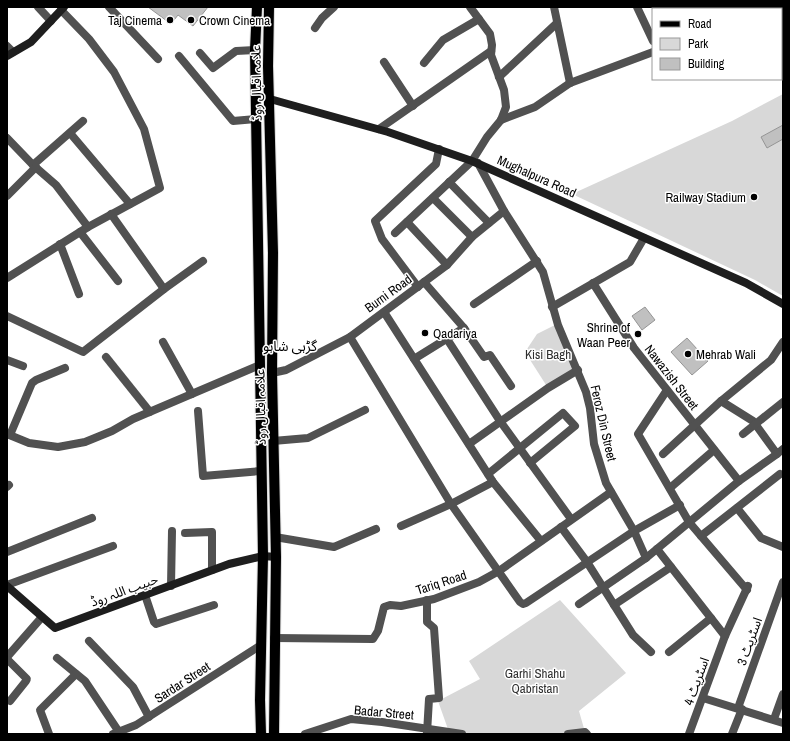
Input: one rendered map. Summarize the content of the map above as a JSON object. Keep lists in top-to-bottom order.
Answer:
{
  "streets": {
    "main road": ["علامہ اقبال روڈ", "Mughalpura Road", "حبیب اللہ روڈ"],
    "street": [
      "Burni Road",
      "Nawazish Street",
      "Feroz Din Street",
      "Tariq Road",
      "اسٹریٹ 3",
      "اسٹریٹ 4",
      "Sardar Street",
      "Badar Street"
    ]
  },
  "crossings": [
    ["علامہ اقبال روڈ", "Mughalpura Road"],
    ["علامہ اقبال روڈ", "Burni Road"],
    ["علامہ اقبال روڈ", "Tariq Road"],
    ["علامہ اقبال روڈ", "حبیب اللہ روڈ"],
    ["علامہ اقبال روڈ", "Sardar Street"],
    ["Mughalpura Road", "Feroz Din Street"],
    ["Burni Road", "Feroz Din Street"],
    ["Feroz Din Street", "Tariq Road"]
  ],
  "districts": ["گڑہی شاہو"],
  "parks": ["Kisi Bagh", "Garhi Shahu Qabristan"],
  "places": [
    "Taj Cinema",
    "Crown Cinema",
    "Railway Stadium",
    "Qadariya",
    "Shrine of Waan Peer",
    "Mehrab Wali"
  ],
  "legend": ["Road", "Park", "Building"]
}
